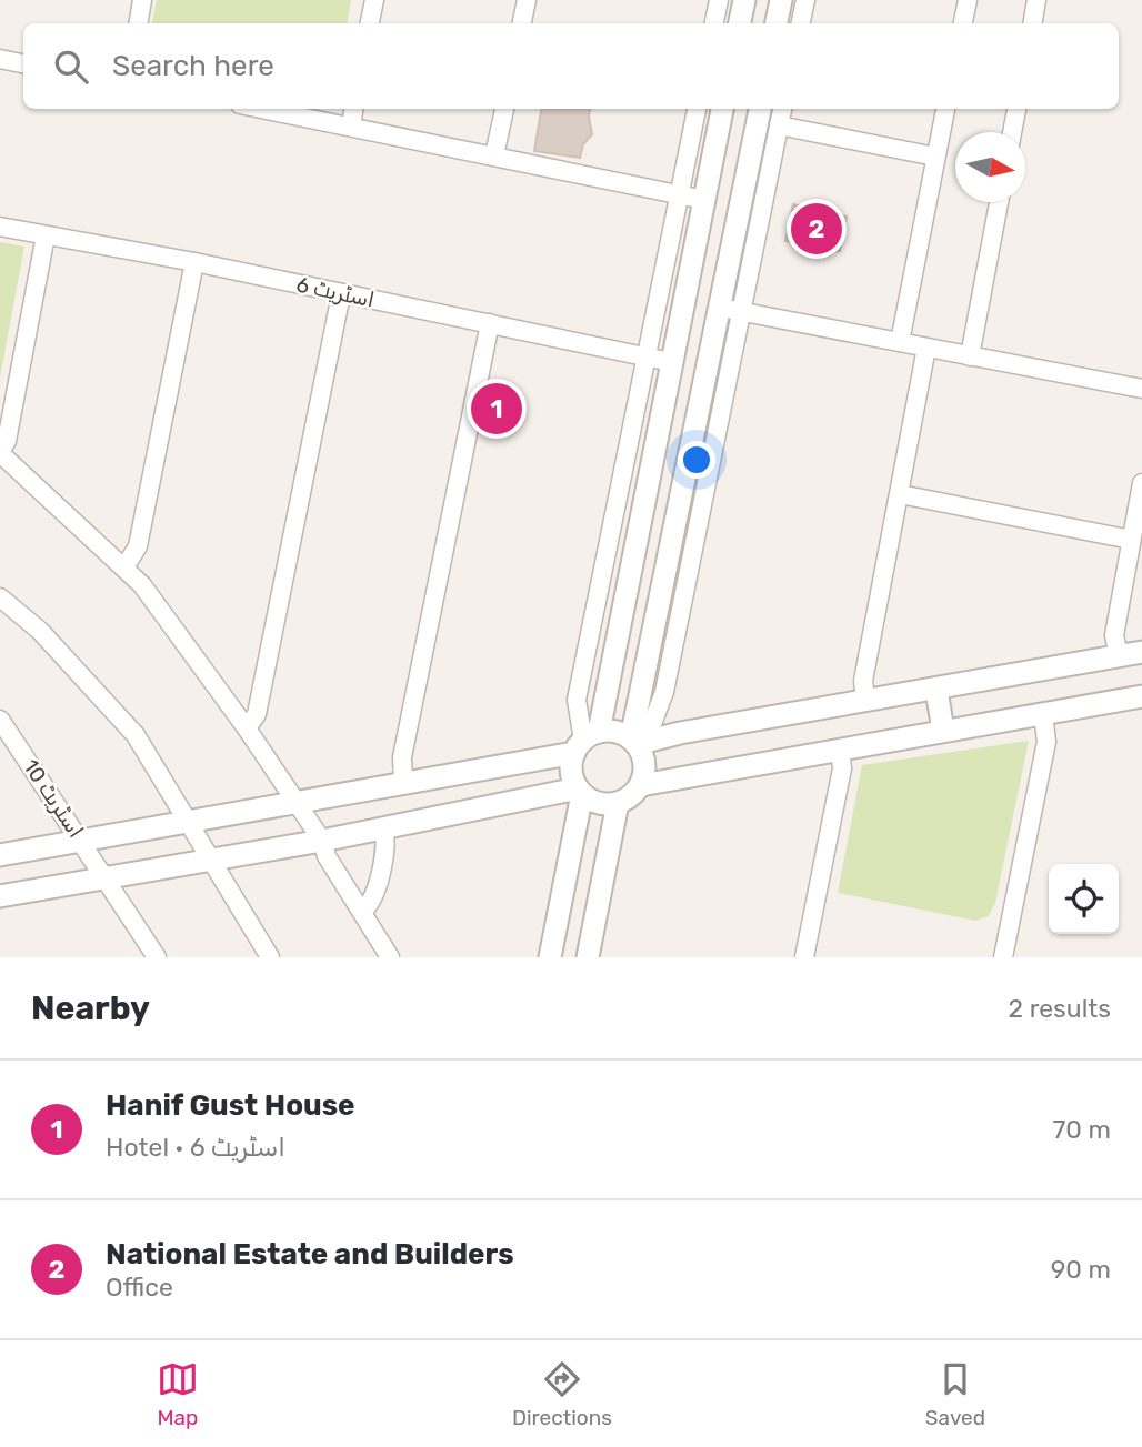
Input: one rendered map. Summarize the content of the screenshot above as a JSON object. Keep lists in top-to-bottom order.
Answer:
{
  "streets": {
    "street": ["اسٹریٹ 6", "اسٹریٹ 10"]
  },
  "north": "right",
  "page": {
    "search": "Search here",
    "pins": ["2", "1"],
    "heading": ["Nearby", "2 results"],
    "list": [
      {
        "mark": "1",
        "name": "Hanif Gust House",
        "note": "Hotel · اسٹریٹ 6",
        "value": "70 m"
      },
      {
        "mark": "2",
        "name": "National Estate and Builders",
        "note": "Office",
        "value": "90 m"
      }
    ],
    "nav": ["Map", "Directions", "Saved"]
  }
}
